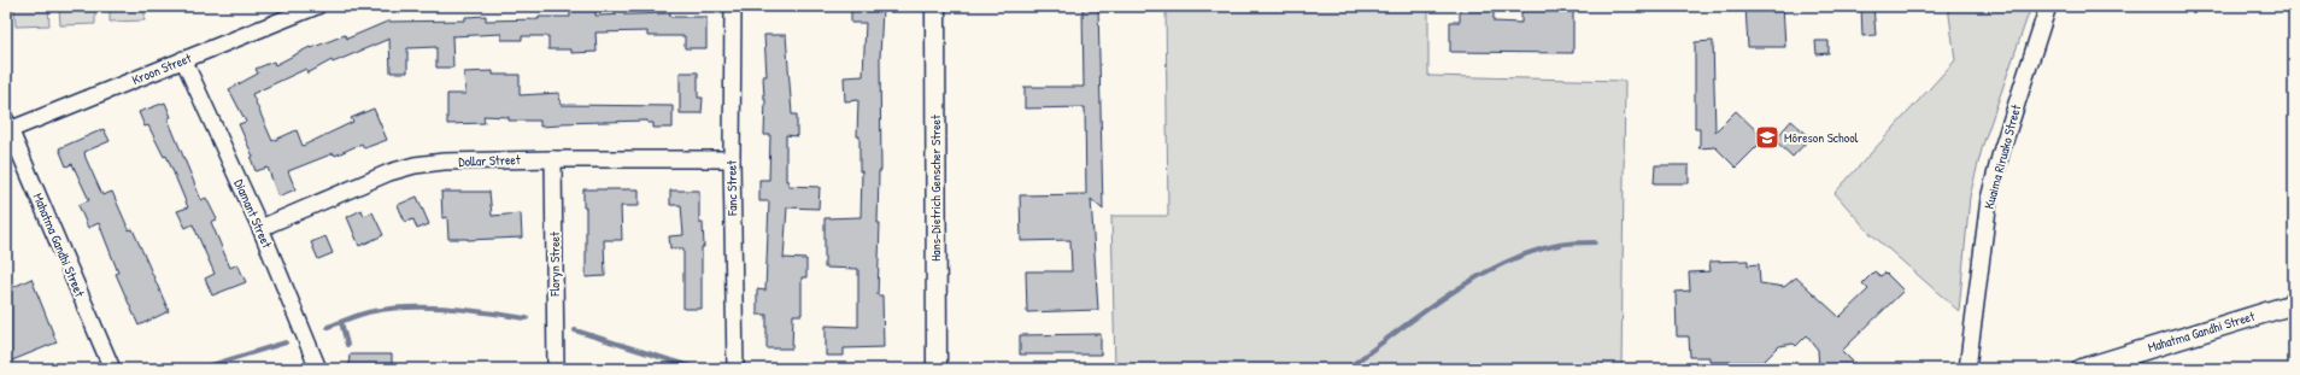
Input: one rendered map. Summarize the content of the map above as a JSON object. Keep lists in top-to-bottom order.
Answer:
{
  "streets": {
    "street": [
      "Kroon Street",
      "Kuaima Riruako Street",
      "Dollar Street",
      "Fanc Street",
      "Hans-Dietrich Genscher Street",
      "Diamant Street",
      "Mahatma Gandhi Street",
      "Floryn Street"
    ]
  },
  "crossings": [
    ["Kroon Street", "Diamant Street"],
    ["Kroon Street", "Mahatma Gandhi Street"],
    ["Dollar Street", "Fanc Street"],
    ["Dollar Street", "Diamant Street"],
    ["Dollar Street", "Floryn Street"]
  ],
  "places": {
    "school or university": ["Môreson School"]
  }
}
